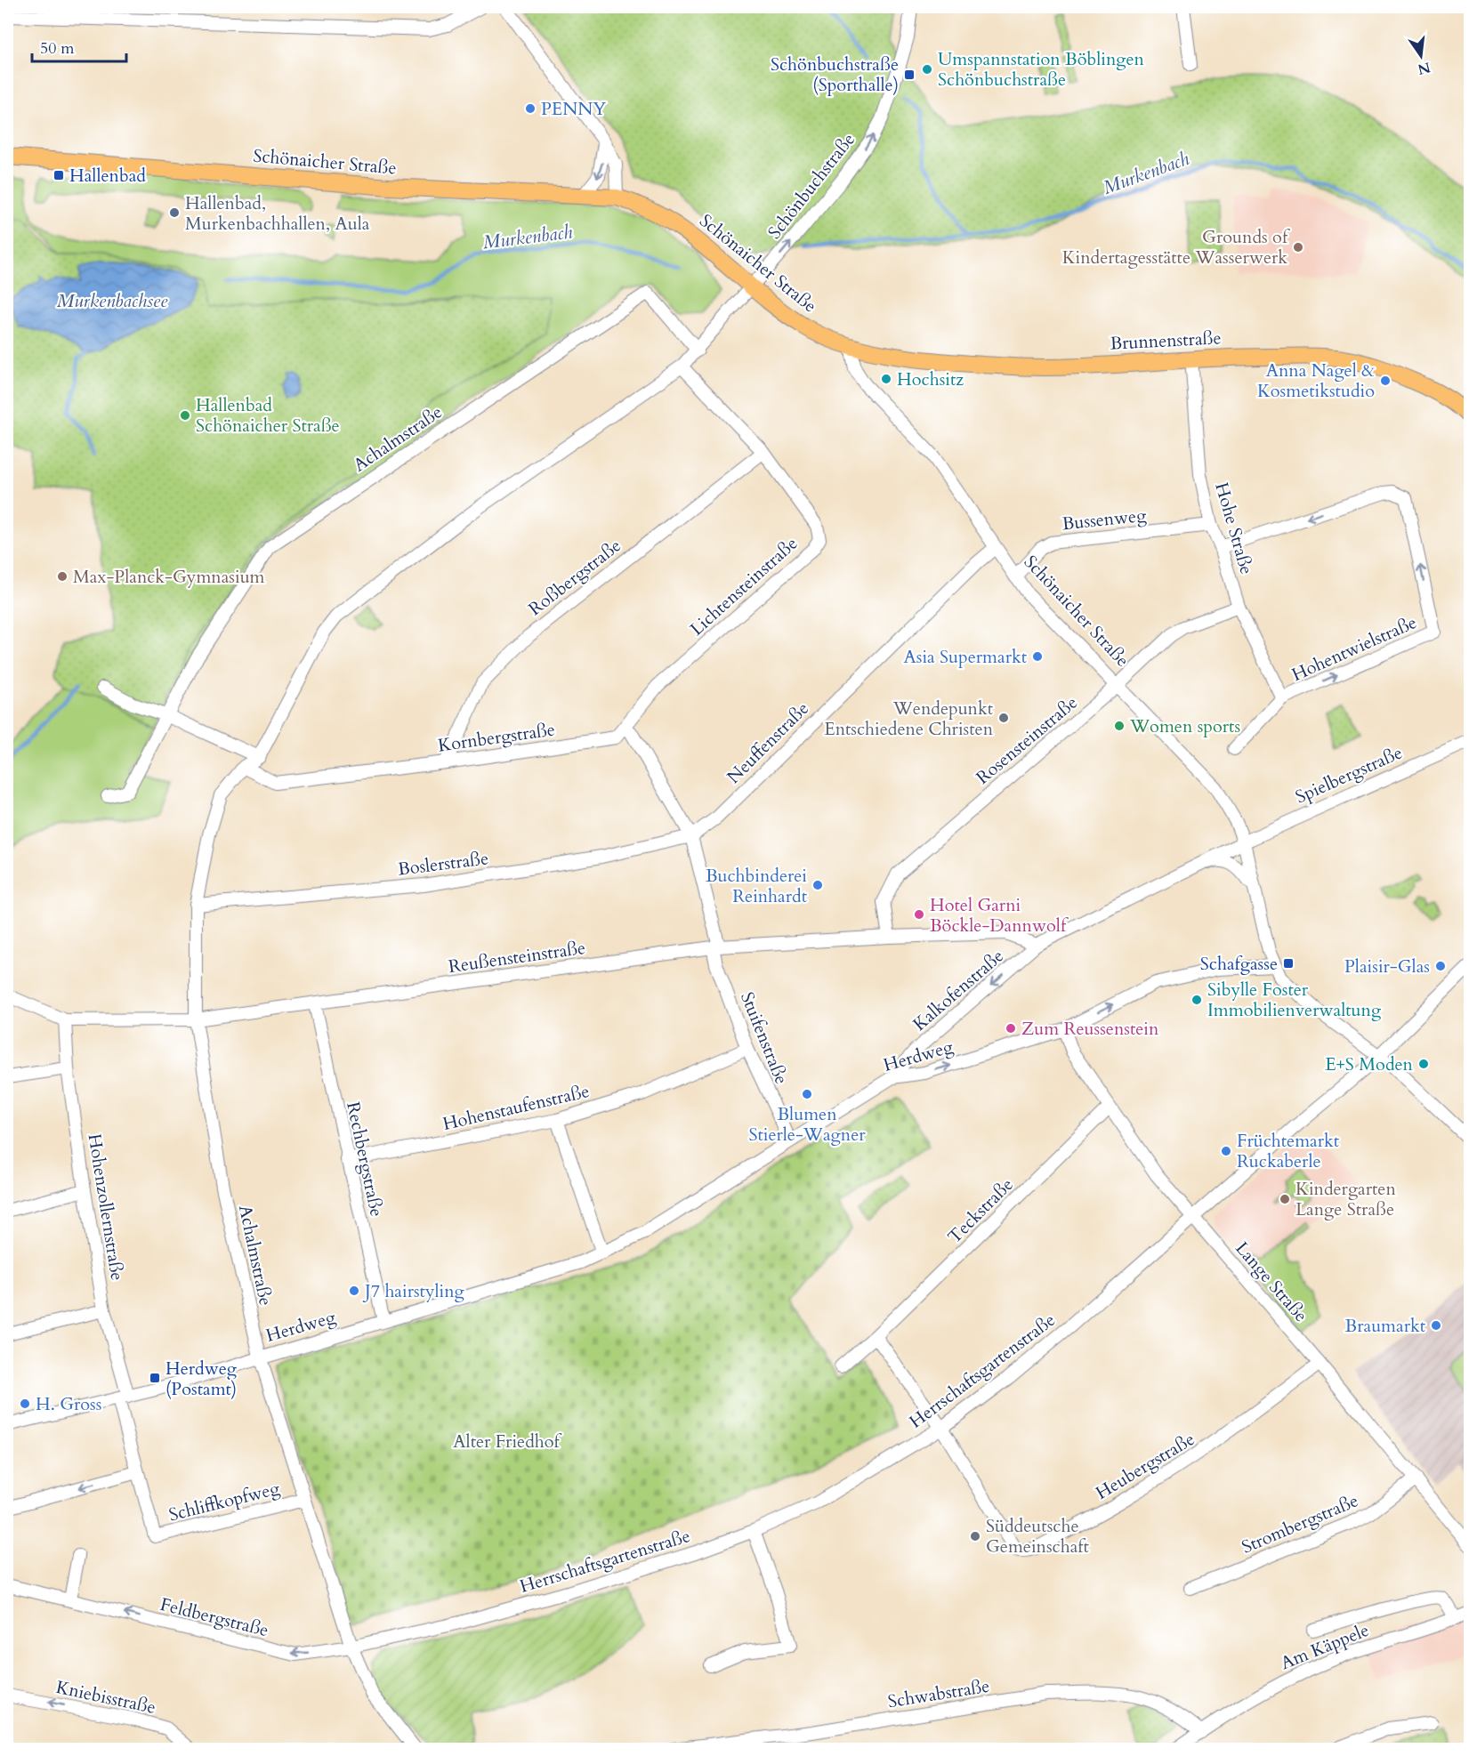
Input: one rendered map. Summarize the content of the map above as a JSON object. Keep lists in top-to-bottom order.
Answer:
{
  "streets": {
    "main road": ["Schönaicher Straße", "Brunnenstraße"],
    "street": [
      "Schönbuchstraße",
      "Achalmstraße",
      "Bussenweg",
      "Hohe Straße",
      "Roßbergstraße",
      "Lichtensteinstraße",
      "Hohentwielstraße",
      "Kornbergstraße",
      "Rosensteinstraße",
      "Neuffenstraße",
      "Spielbergstraße",
      "Boslerstraße",
      "Reußensteinstraße",
      "Kalkofenstraße",
      "Stuifenstraße",
      "Herdweg",
      "Hohenstaufenstraße",
      "Rechbergstraße",
      "Hohenzollernstraße",
      "Teckstraße",
      "Lange Straße",
      "Herrschaftsgartenstraße",
      "Heubergstraße",
      "Schliffkopfweg",
      "Strombergstraße",
      "Feldbergstraße",
      "Am Käppele",
      "Schwabstraße",
      "Kniebisstraße"
    ]
  },
  "crossings": [
    ["Schönaicher Straße", "Schönbuchstraße"],
    ["Schönaicher Straße", "Brunnenstraße"],
    ["Schönaicher Straße", "Achalmstraße"],
    ["Schönaicher Straße", "Bussenweg"],
    ["Schönaicher Straße", "Rosensteinstraße"],
    ["Schönaicher Straße", "Neuffenstraße"],
    ["Schönaicher Straße", "Spielbergstraße"],
    ["Schönaicher Straße", "Kalkofenstraße"],
    ["Schönaicher Straße", "Herdweg"],
    ["Schönbuchstraße", "Achalmstraße"],
    ["Brunnenstraße", "Hohe Straße"],
    ["Achalmstraße", "Lichtensteinstraße"],
    ["Achalmstraße", "Kornbergstraße"],
    ["Achalmstraße", "Boslerstraße"],
    ["Achalmstraße", "Reußensteinstraße"],
    ["Achalmstraße", "Herdweg"],
    ["Achalmstraße", "Herrschaftsgartenstraße"],
    ["Achalmstraße", "Schliffkopfweg"],
    ["Achalmstraße", "Feldbergstraße"],
    ["Bussenweg", "Hohe Straße"],
    ["Hohe Straße", "Hohentwielstraße"],
    ["Hohe Straße", "Rosensteinstraße"],
    ["Roßbergstraße", "Lichtensteinstraße"],
    ["Roßbergstraße", "Kornbergstraße"],
    ["Lichtensteinstraße", "Kornbergstraße"],
    ["Rosensteinstraße", "Reußensteinstraße"],
    ["Neuffenstraße", "Boslerstraße"],
    ["Spielbergstraße", "Kalkofenstraße"],
    ["Reußensteinstraße", "Kalkofenstraße"],
    ["Reußensteinstraße", "Stuifenstraße"],
    ["Reußensteinstraße", "Rechbergstraße"],
    ["Reußensteinstraße", "Hohenzollernstraße"],
    ["Kalkofenstraße", "Herdweg"],
    ["Stuifenstraße", "Herdweg"],
    ["Stuifenstraße", "Hohenstaufenstraße"],
    ["Herdweg", "Rechbergstraße"],
    ["Herdweg", "Hohenzollernstraße"],
    ["Herdweg", "Lange Straße"],
    ["Herdweg", "Schliffkopfweg"],
    ["Hohenstaufenstraße", "Rechbergstraße"],
    ["Hohenzollernstraße", "Schliffkopfweg"],
    ["Teckstraße", "Lange Straße"],
    ["Lange Straße", "Herrschaftsgartenstraße"],
    ["Lange Straße", "Heubergstraße"],
    ["Lange Straße", "Strombergstraße"],
    ["Herrschaftsgartenstraße", "Heubergstraße"],
    ["Herrschaftsgartenstraße", "Feldbergstraße"],
    ["Am Käppele", "Schwabstraße"]
  ],
  "one_way": [
    "Schönbuchstraße",
    "Kalkofenstraße",
    "Feldbergstraße",
    "Kniebisstraße"
  ],
  "water": ["Murkenbach", "Murkenbachsee"],
  "parks": ["Alter Friedhof"],
  "places": {
    "other": [
      "Umspannstation Böblingen Schönbuchstraße",
      "PENNY",
      "Hallenbad, Murkenbachhallen, Aula",
      "Grounds of Kindertagesstätte Wasserwerk",
      "Hochsitz",
      "Anna Nagel & Kosmetikstudio",
      "Hallenbad Schönaicher Straße",
      "Max-Planck-Gymnasium",
      "Asia Supermarkt",
      "Wendepunkt Entschiedene Christen",
      "Women sports",
      "Buchbinderei Reinhardt",
      "Hotel Garni Böckle-Dannwolf",
      "Plaisir-Glas",
      "Sibylle Foster Immobilienverwaltung",
      "Zum Reussenstein",
      "E+S Moden",
      "Blumen Stierle-Wagner",
      "Früchtemarkt Ruckaberle",
      "Kindergarten Lange Straße",
      "J7 hairstyling",
      "Braumarkt",
      "H. Gross",
      "Süddeutsche Gemeinschaft"
    ],
    "transit": [
      "Schönbuchstraße (Sporthalle)",
      "Hallenbad",
      "Schafgasse",
      "Herdweg (Postamt)"
    ]
  },
  "scale_bar": "50 m",
  "north": "bottom"
}
